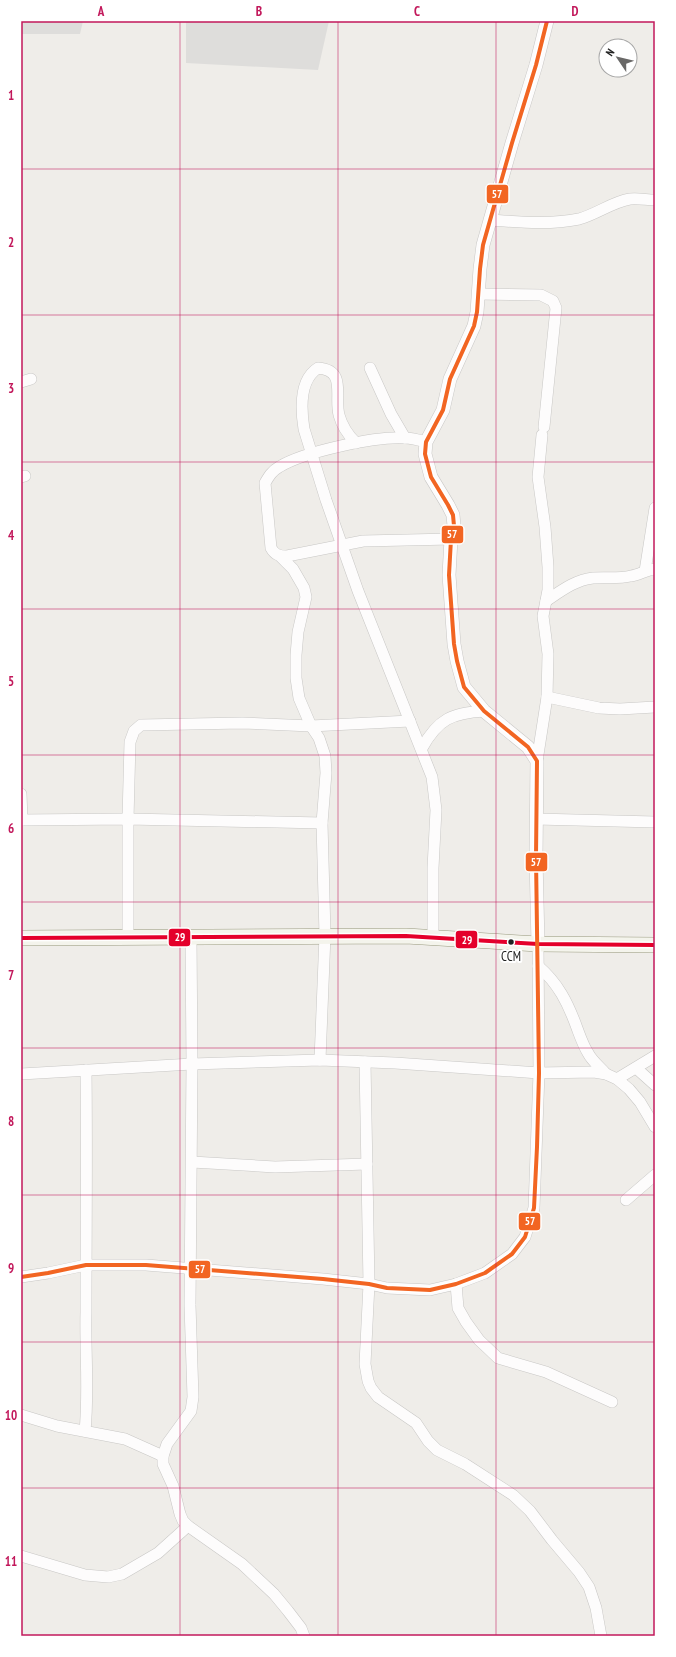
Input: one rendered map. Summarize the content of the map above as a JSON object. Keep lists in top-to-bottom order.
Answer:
{
  "places": ["CCM"],
  "lines": ["transit line 57", "transit line 29"],
  "north": "top left",
  "grid": {
    "columns": [
      "A",
      "B",
      "C",
      "D"
    ],
    "rows": [
      "1",
      "2",
      "3",
      "4",
      "5",
      "6",
      "7",
      "8",
      "9",
      "10",
      "11"
    ]
  }
}
